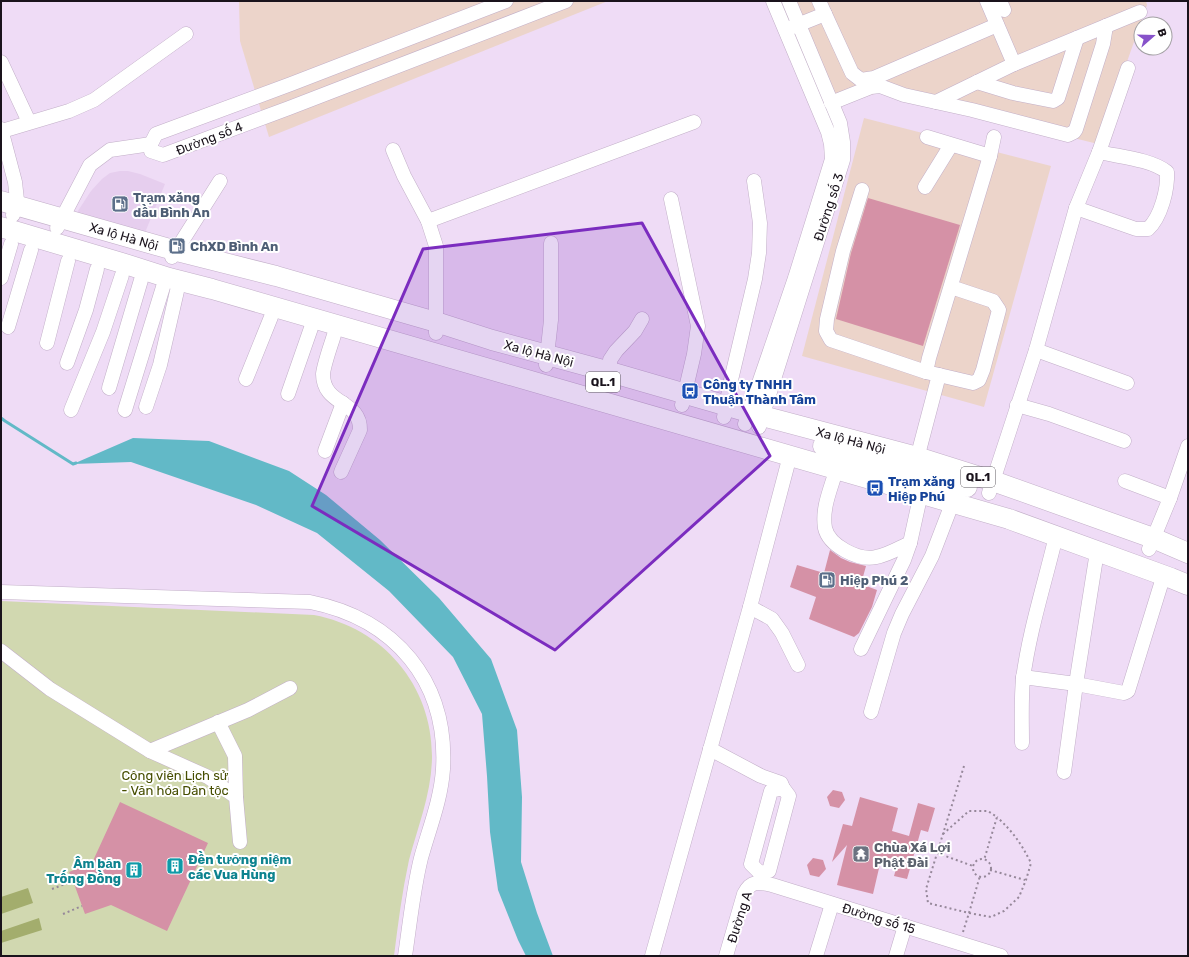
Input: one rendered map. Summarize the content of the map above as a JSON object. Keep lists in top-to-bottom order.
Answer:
{
  "streets": {
    "highway": ["Xa lộ Hà Nội", "QL.1"],
    "street": [
      "Đường số 4",
      "Đường số 3",
      "Đường A",
      "Đường số 15"
    ]
  },
  "crossings": [
    ["Đường số 3", "Xa lộ Hà Nội"],
    ["Đường A", "Đường số 15"]
  ],
  "parks": ["Công viên Lịch sử - Văn hóa Dân tộc"],
  "places": {
    "fuel station": ["Trạm xăng dầu Bình An", "ChXD Bình An", "Hiệp Phú 2"],
    "bus stop": ["Công ty TNHH Thuận Thành Tâm", "Trạm xăng Hiệp Phú"],
    "temple": ["Chùa Xá Lợi Phật Đài"],
    "building": ["Đền tưởng niệm các Vua Hùng", "Âm bản Trống Đồng"]
  },
  "north": "right"
}
